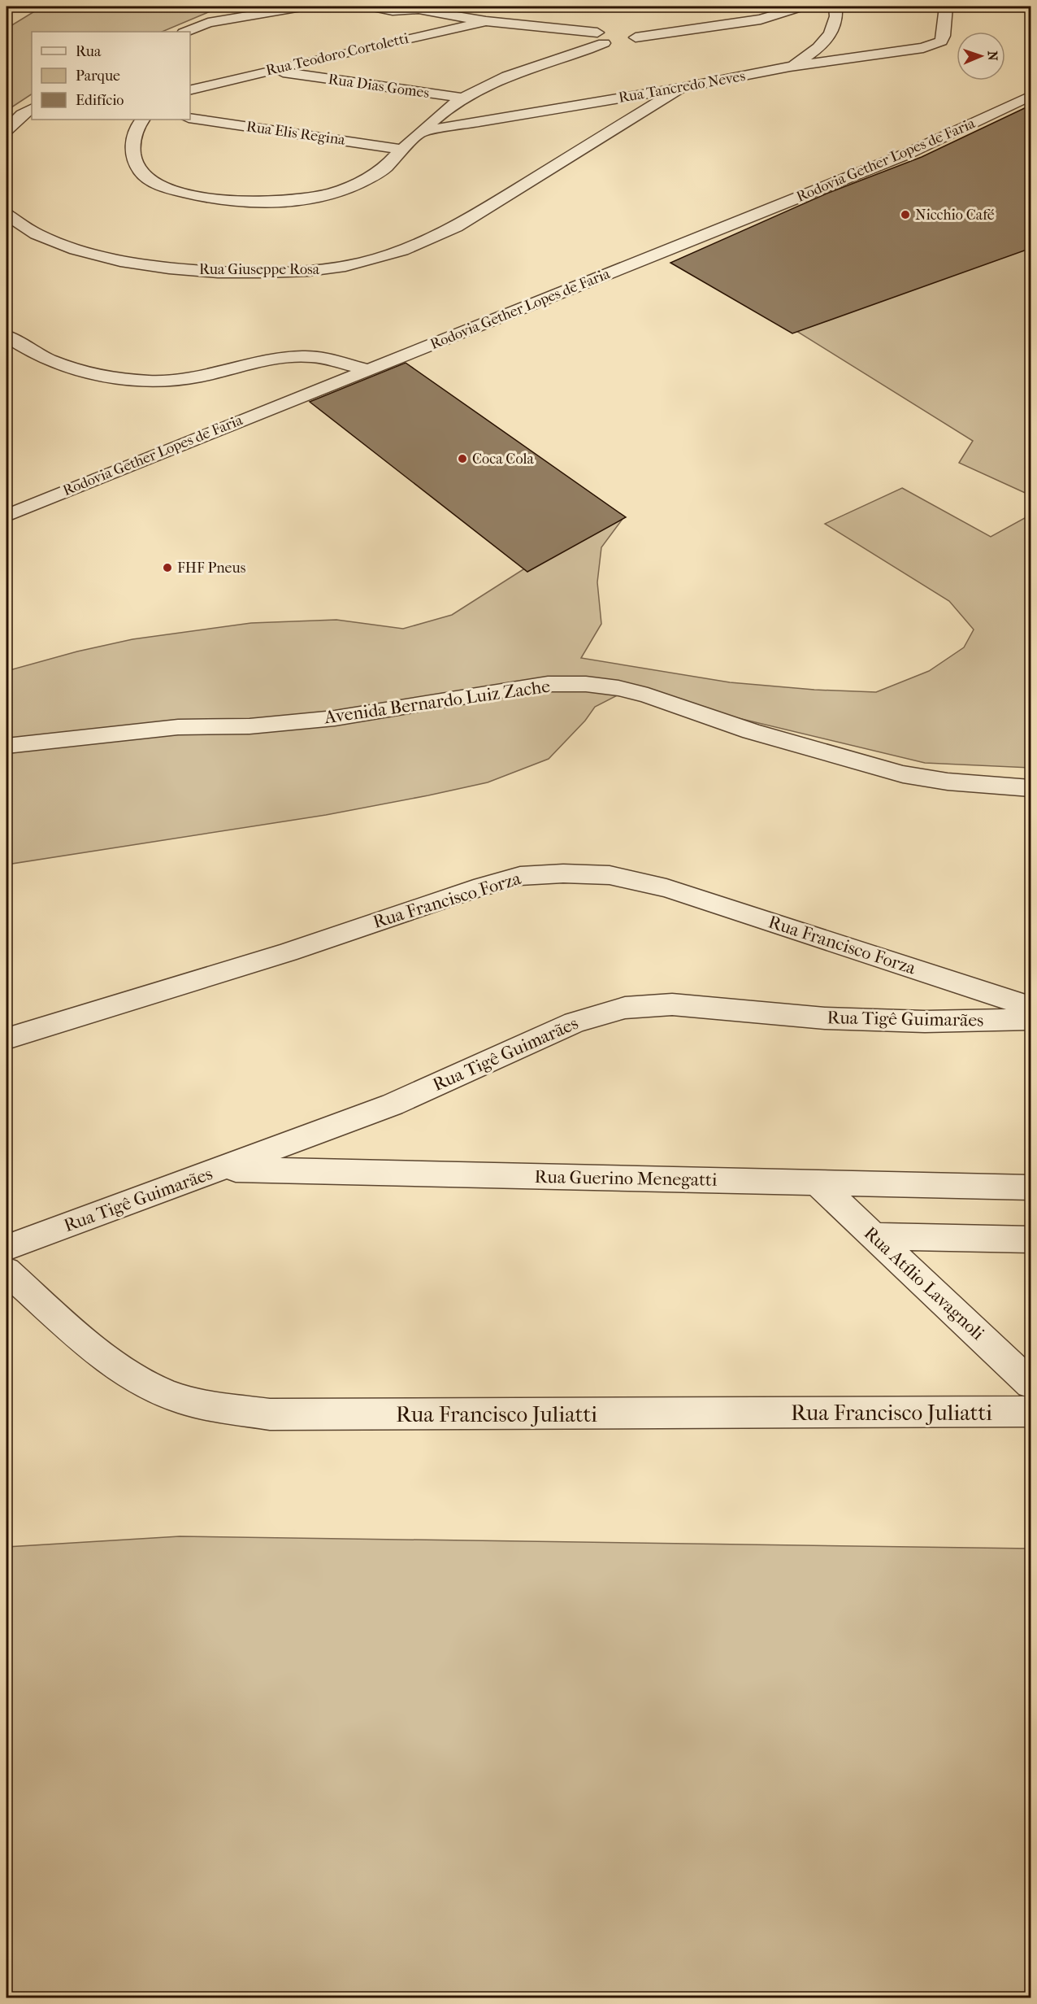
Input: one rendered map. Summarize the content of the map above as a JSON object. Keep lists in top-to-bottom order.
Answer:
{
  "streets": {
    "street": [
      "Rua Teodoro Cortoletti",
      "Rua Dias Gomes",
      "Rua Tancredo Neves",
      "Rua Elis Regina",
      "Rodovia Gether Lopes de Faria",
      "Rua Giuseppe Rosa",
      "Avenida Bernardo Luiz Zache",
      "Rua Francisco Forza",
      "Rua Tigê Guimarães",
      "Rua Guerino Menegatti",
      "Rua Atílio Lavagnoli",
      "Rua Francisco Juliatti"
    ]
  },
  "crossings": [
    ["Rua Teodoro Cortoletti", "Rua Dias Gomes"],
    ["Rua Tancredo Neves", "Rua Giuseppe Rosa"],
    ["Rua Tigê Guimarães", "Rua Guerino Menegatti"],
    ["Rua Guerino Menegatti", "Rua Atílio Lavagnoli"]
  ],
  "places": ["Nicchio Café", "Coca Cola", "FHF Pneus"],
  "legend": ["Rua", "Parque", "Edifício"],
  "north": "right"
}
